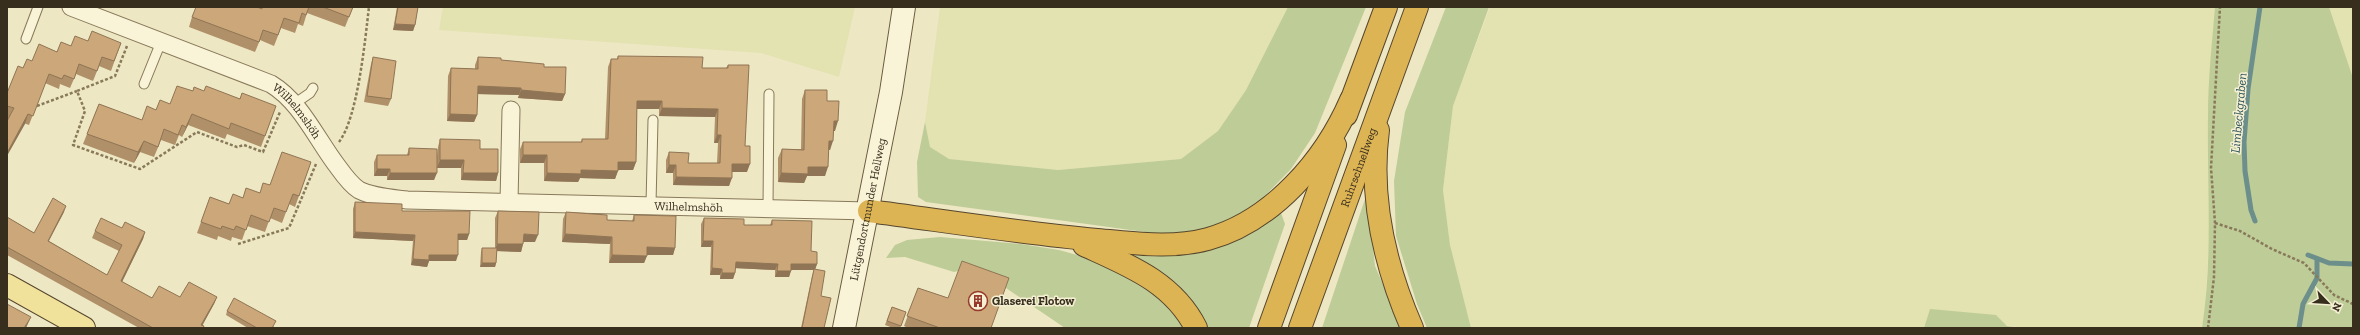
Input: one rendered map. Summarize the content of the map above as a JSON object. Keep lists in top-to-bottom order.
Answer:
{
  "streets": {
    "highway": ["Ruhrschnellweg"],
    "main road": ["Lütgendortmunder Hellweg"],
    "street": ["Wilhelmshöh"]
  },
  "crossings": [
    ["Wilhelmshöh", "Lütgendortmunder Hellweg"]
  ],
  "water": ["Limbeckgraben"],
  "places": {
    "building": ["Glaserei Flotow"]
  },
  "north": "bottom right"
}
